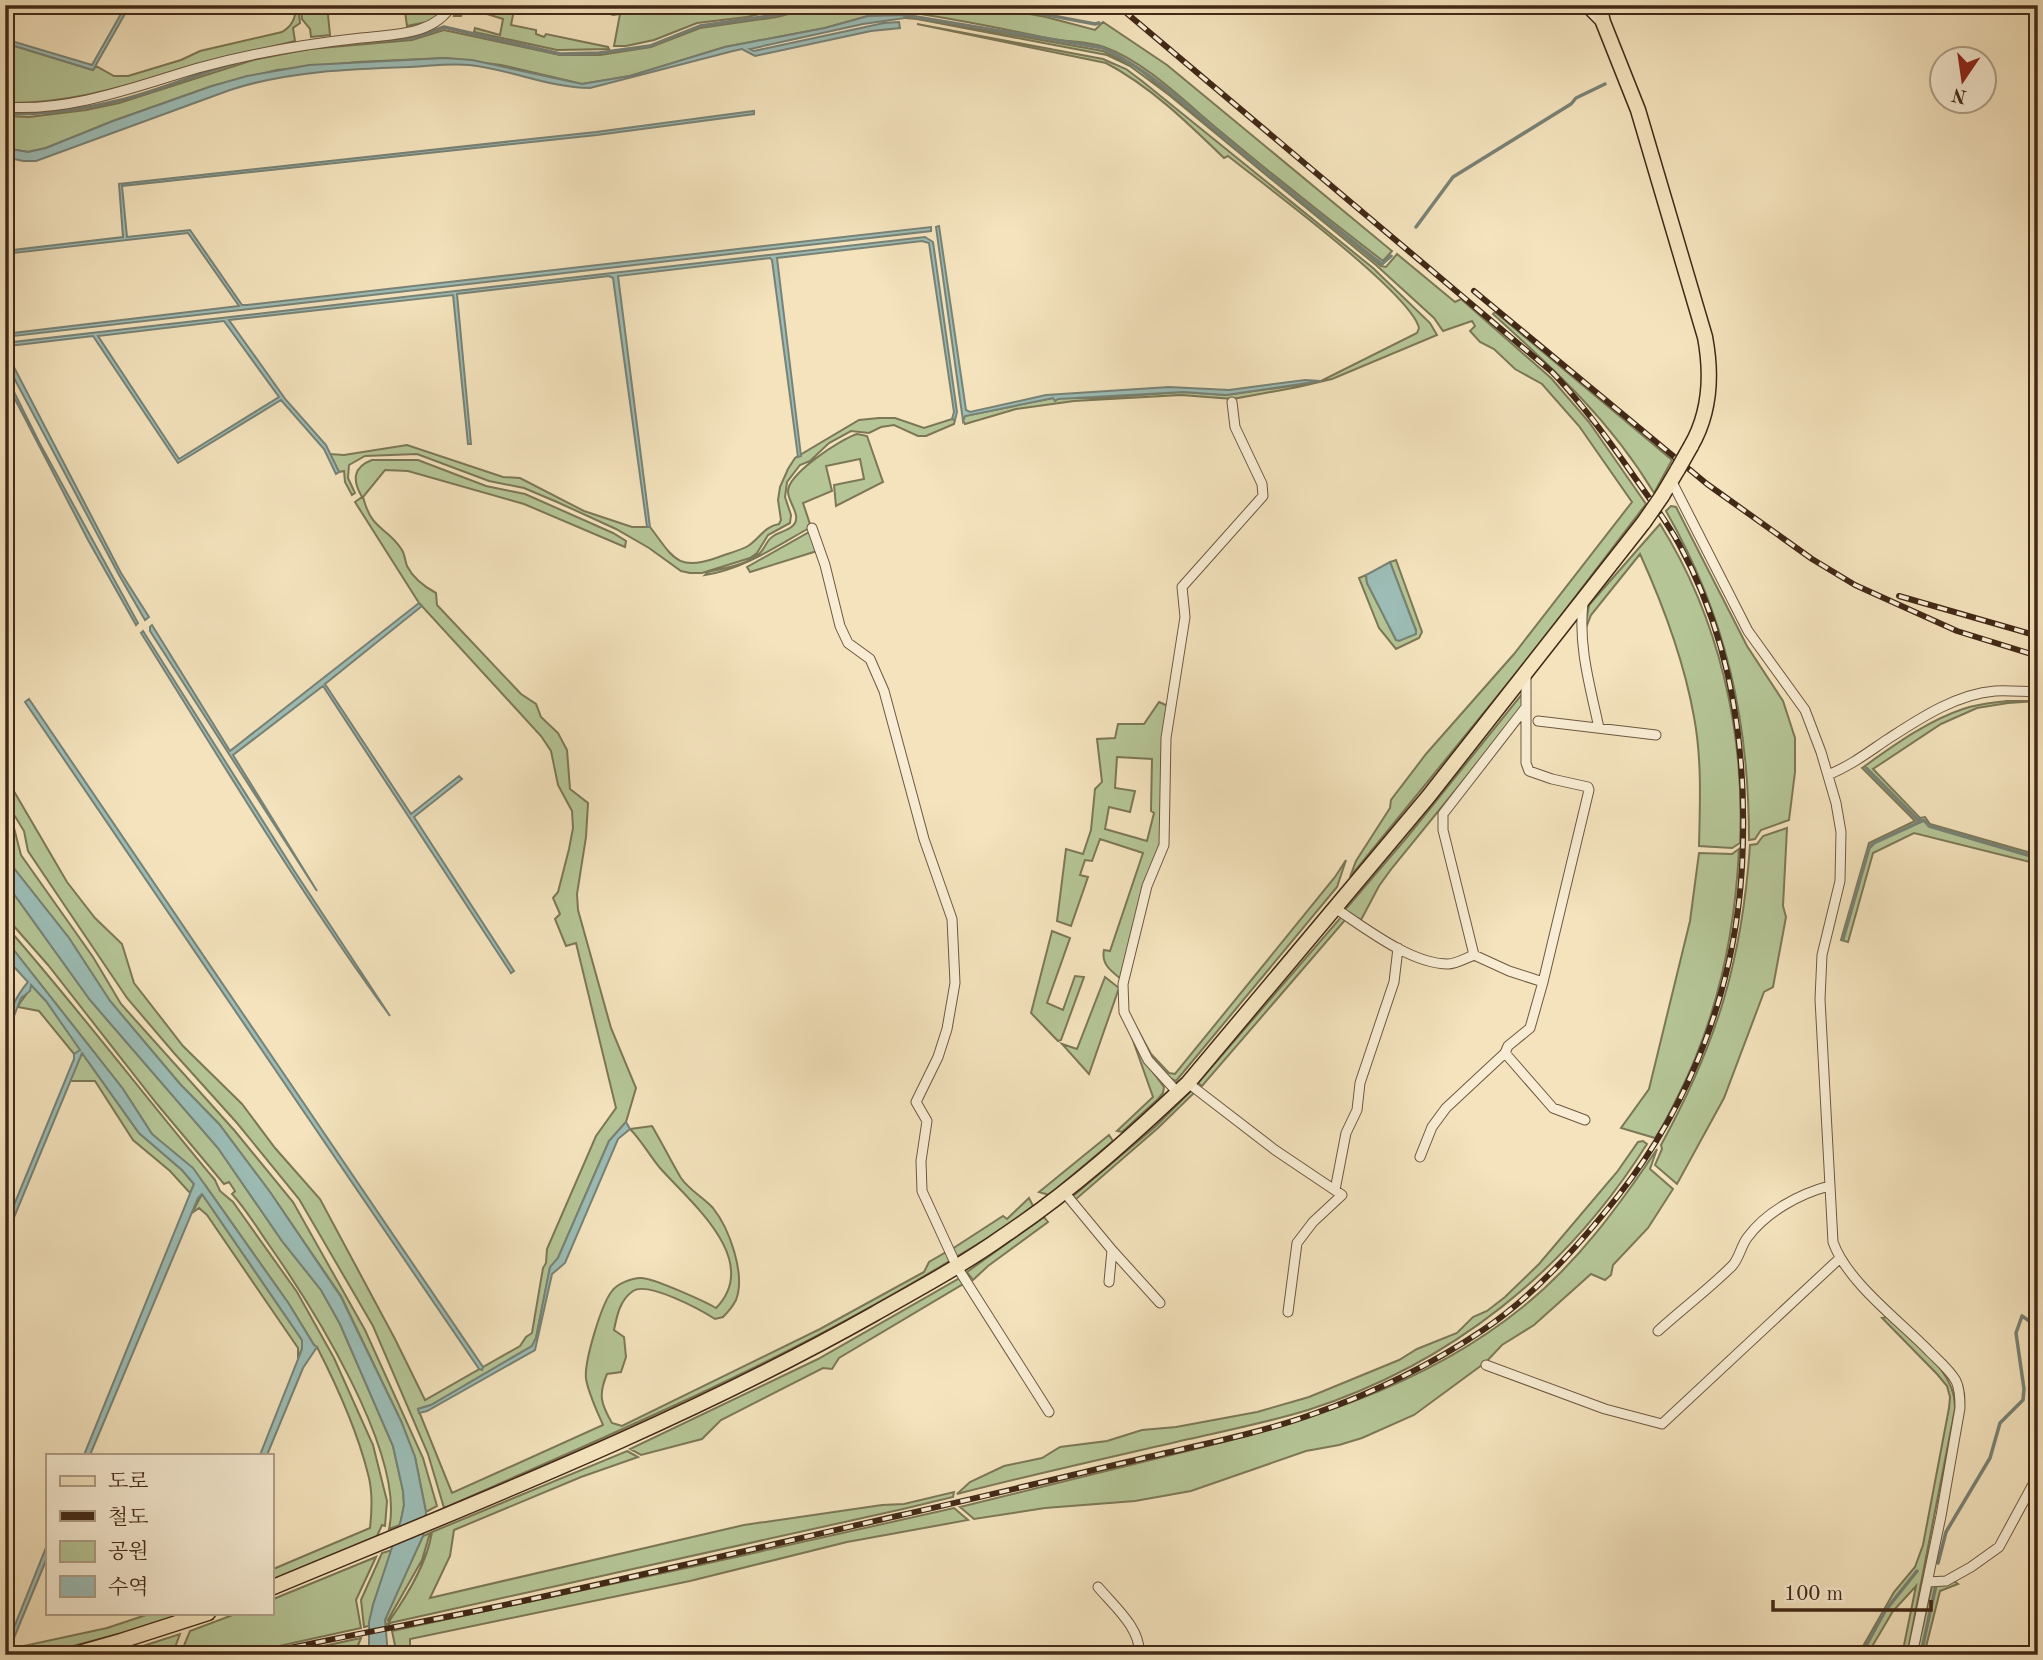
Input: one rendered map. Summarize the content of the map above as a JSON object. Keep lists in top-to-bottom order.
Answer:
{
  "legend": [
    "도로",
    "철도",
    "공원",
    "수역"
  ],
  "scale_bar": "100 m",
  "north": "bottom"
}
